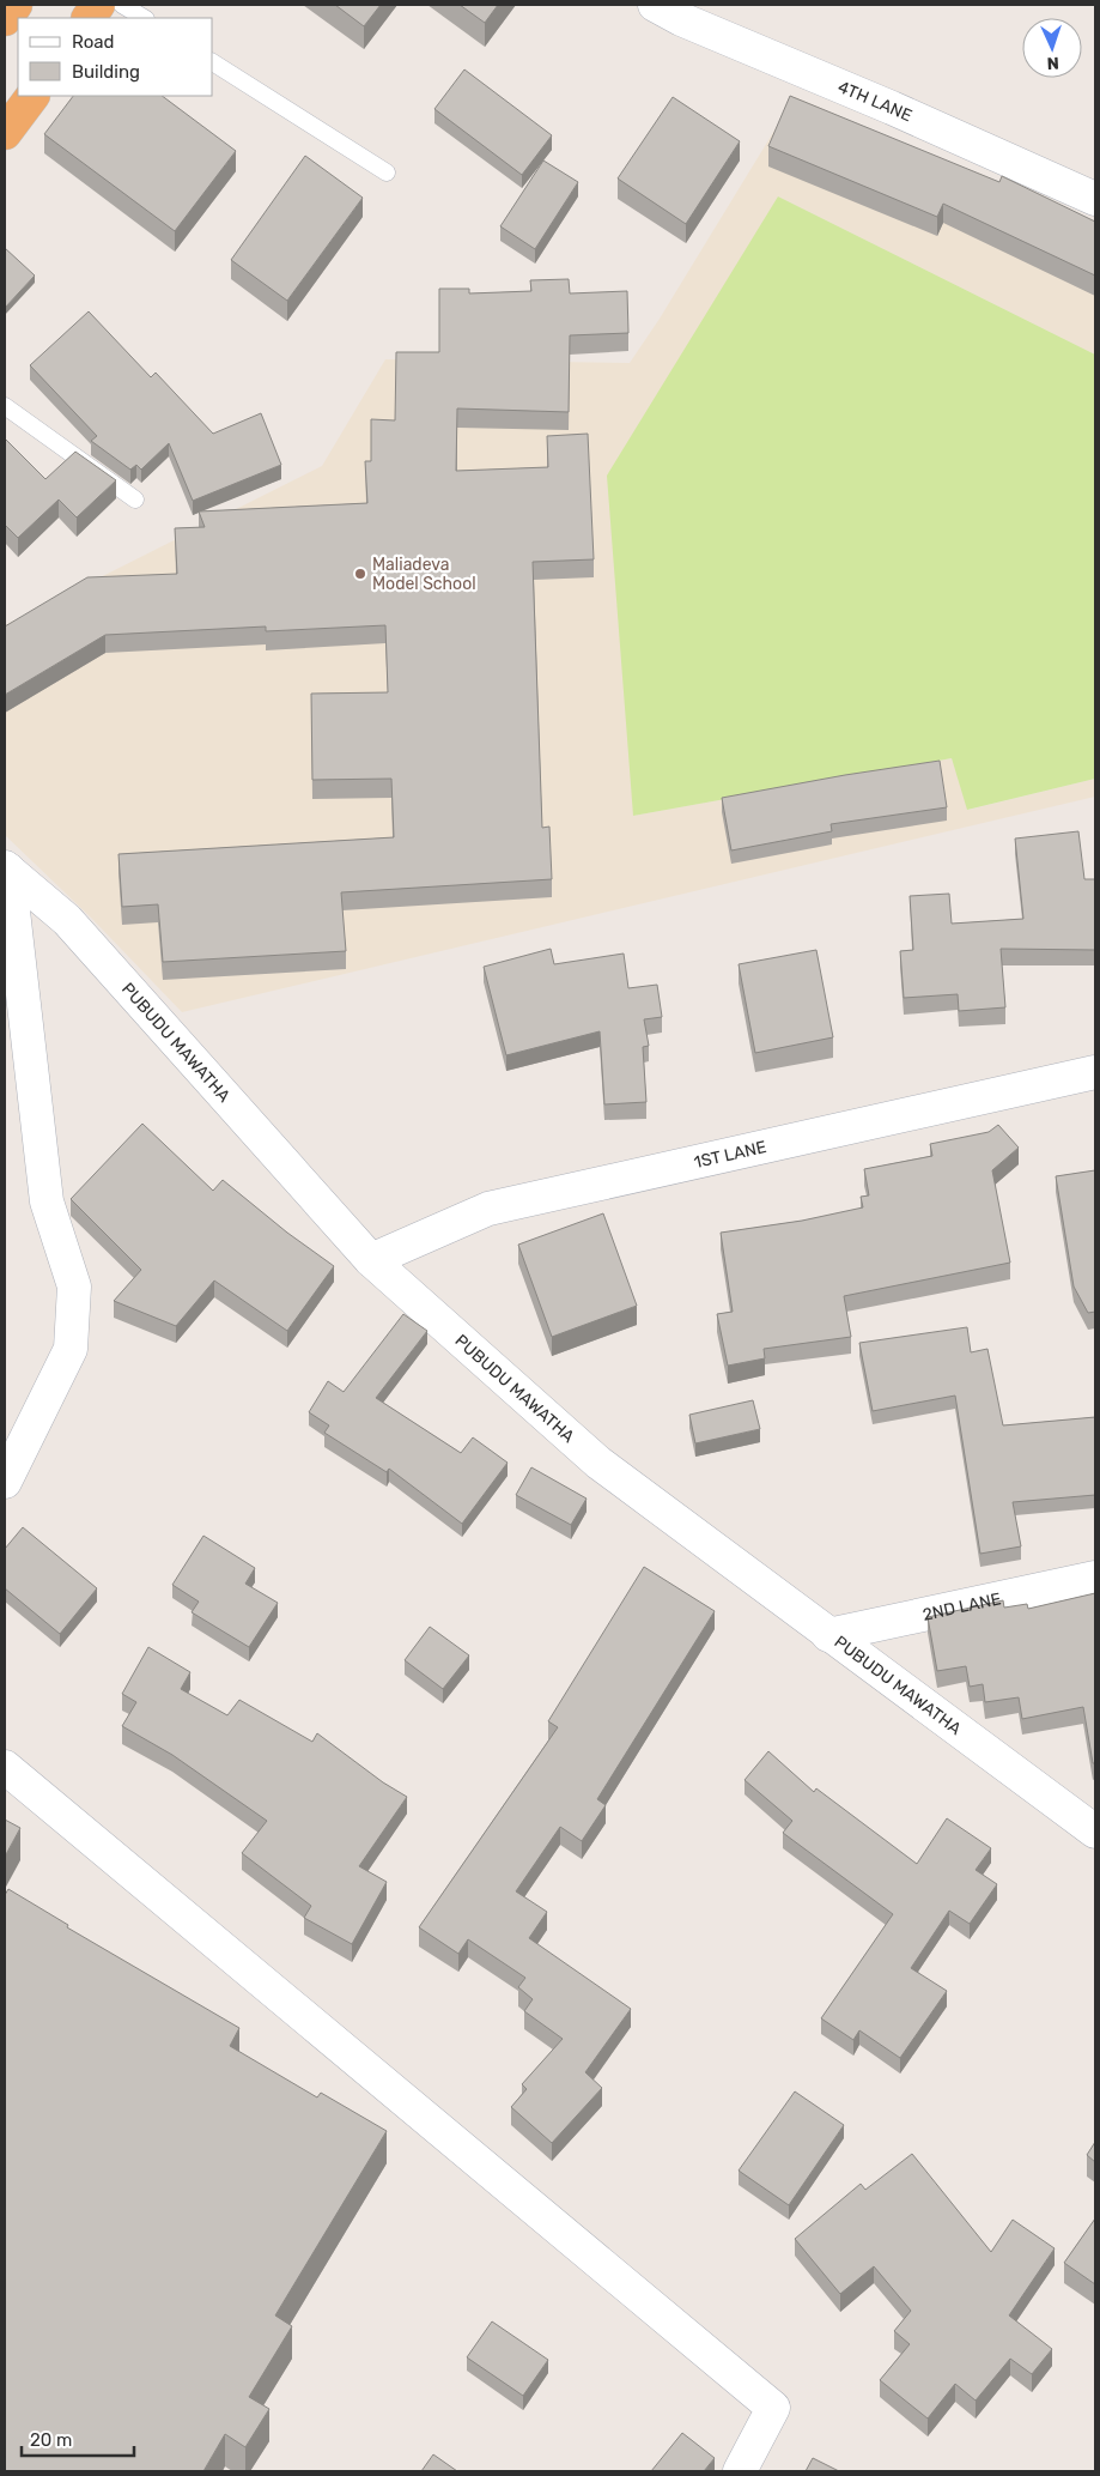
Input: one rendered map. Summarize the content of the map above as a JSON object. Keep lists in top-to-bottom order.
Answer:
{
  "streets": {
    "street": [
      "4TH LANE",
      "PUBUDU MAWATHA",
      "1ST LANE",
      "2ND LANE"
    ]
  },
  "crossings": [
    ["PUBUDU MAWATHA", "1ST LANE"],
    ["PUBUDU MAWATHA", "2ND LANE"]
  ],
  "places": ["Maliadeva Model School"],
  "legend": ["Road", "Building"],
  "scale_bar": "20 m",
  "north": "bottom"
}
